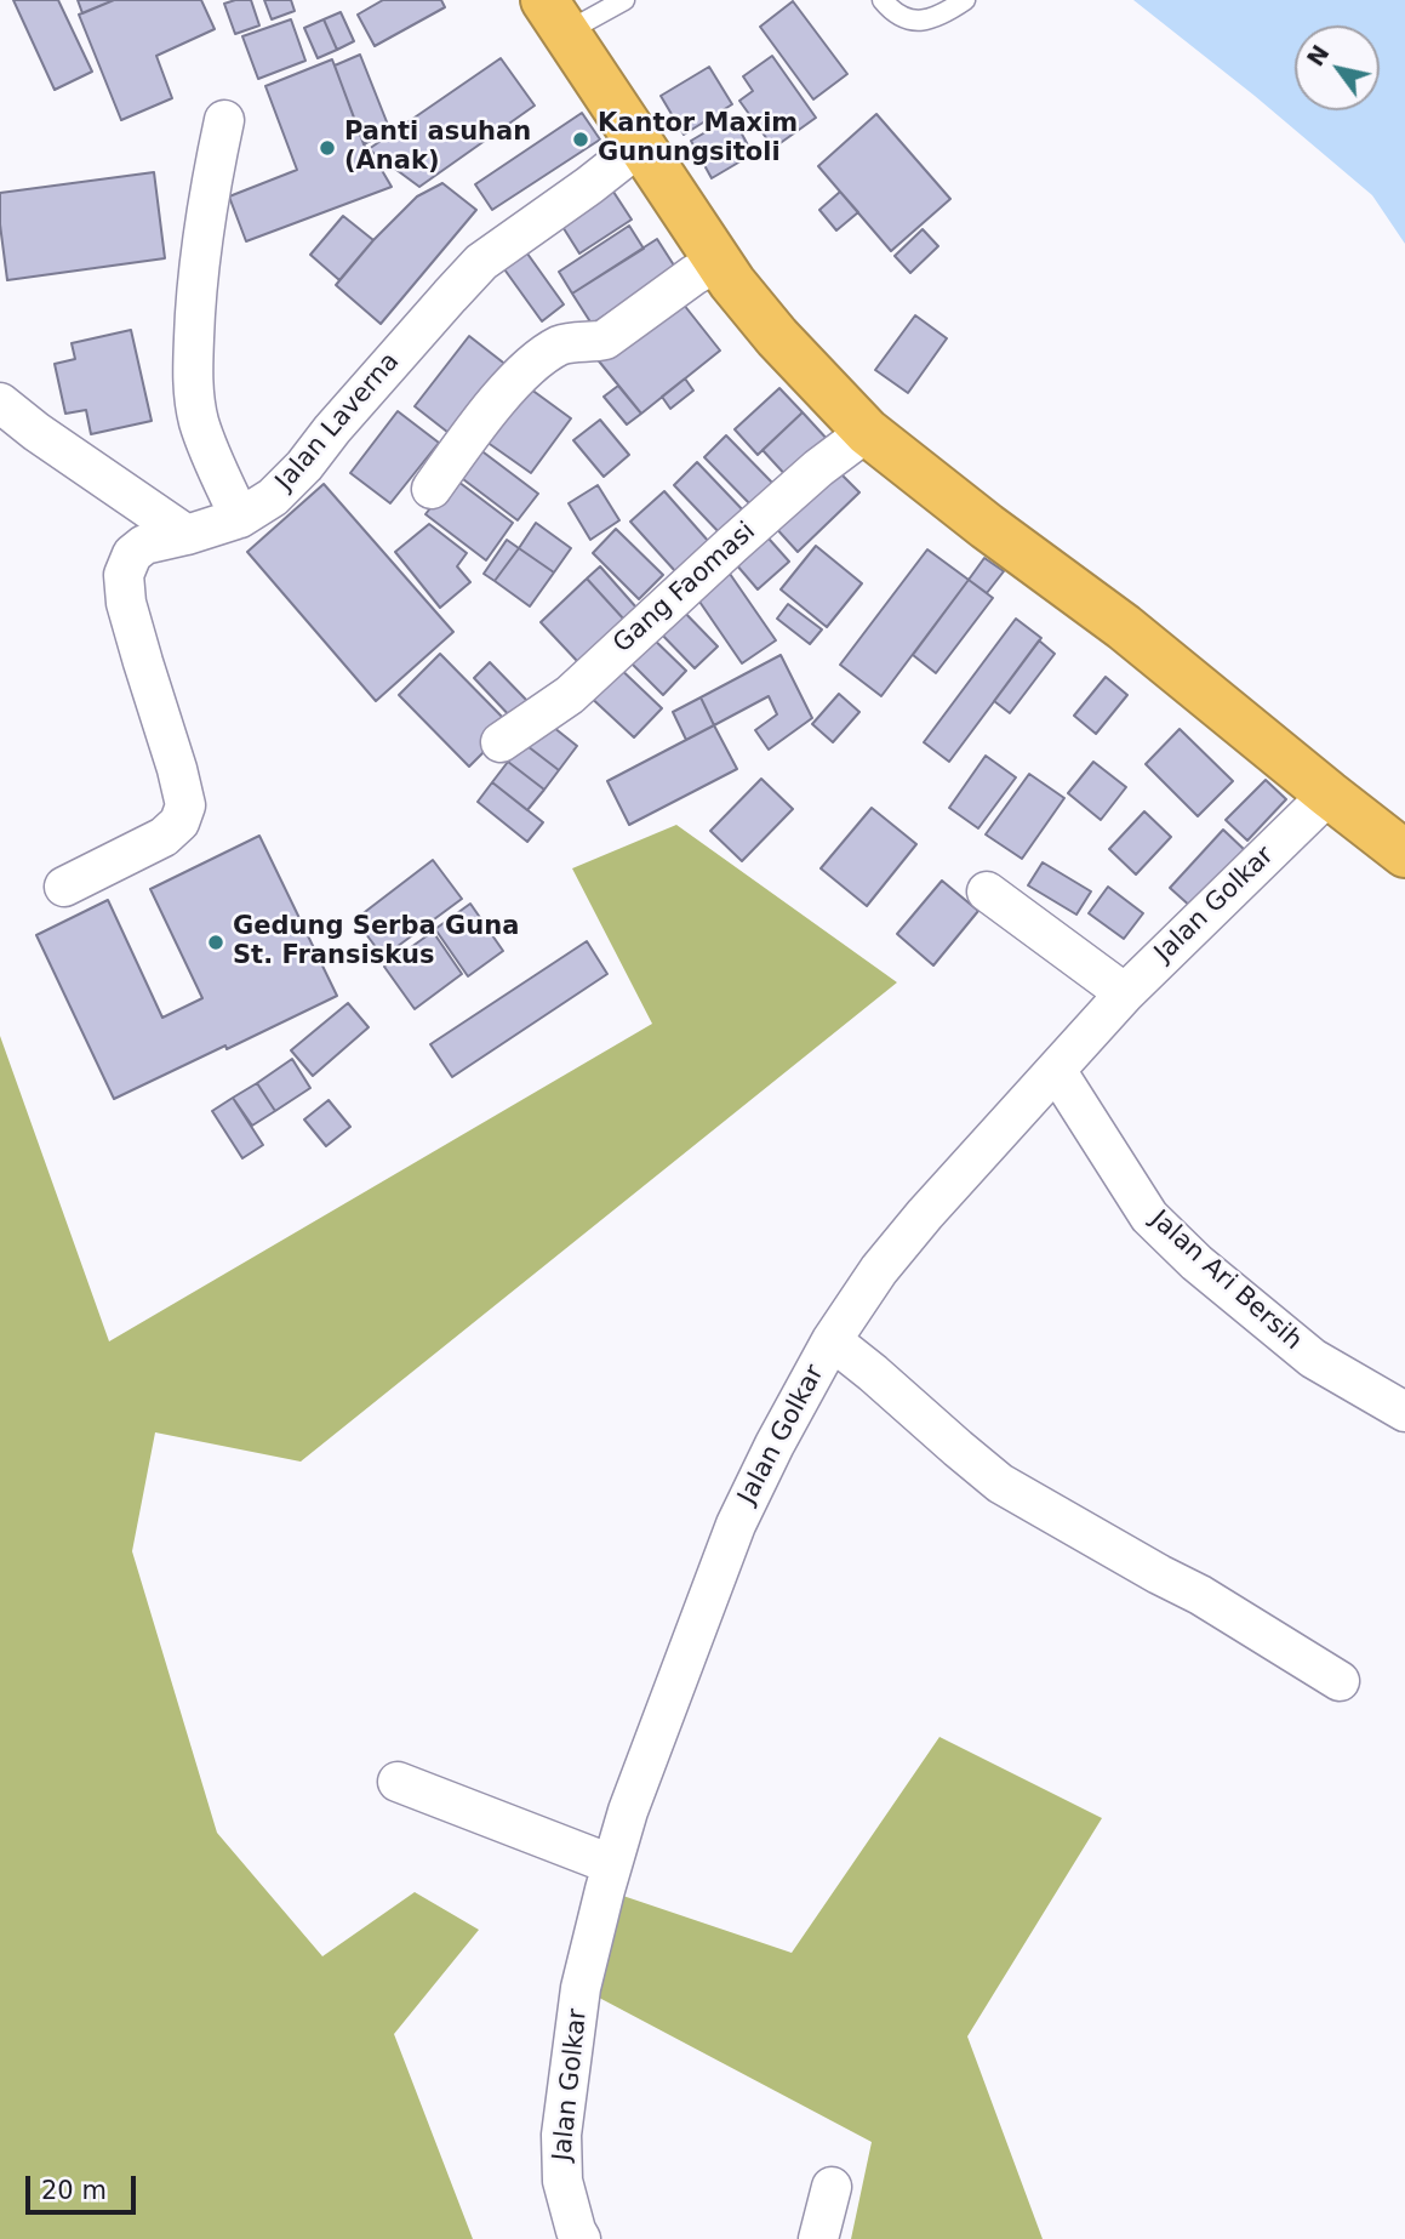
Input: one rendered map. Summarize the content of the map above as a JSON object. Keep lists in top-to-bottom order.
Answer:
{
  "streets": {
    "street": [
      "Jalan Laverna",
      "Gang Faomasi",
      "Jalan Golkar",
      "Jalan Ari Bersih"
    ]
  },
  "crossings": [
    ["Jalan Golkar", "Jalan Ari Bersih"]
  ],
  "places": ["Kantor Maxim Gunungsitoli", "Panti asuhan (Anak)", "Gedung Serba Guna St. Fransiskus"],
  "scale_bar": "20 m",
  "north": "top left"
}
